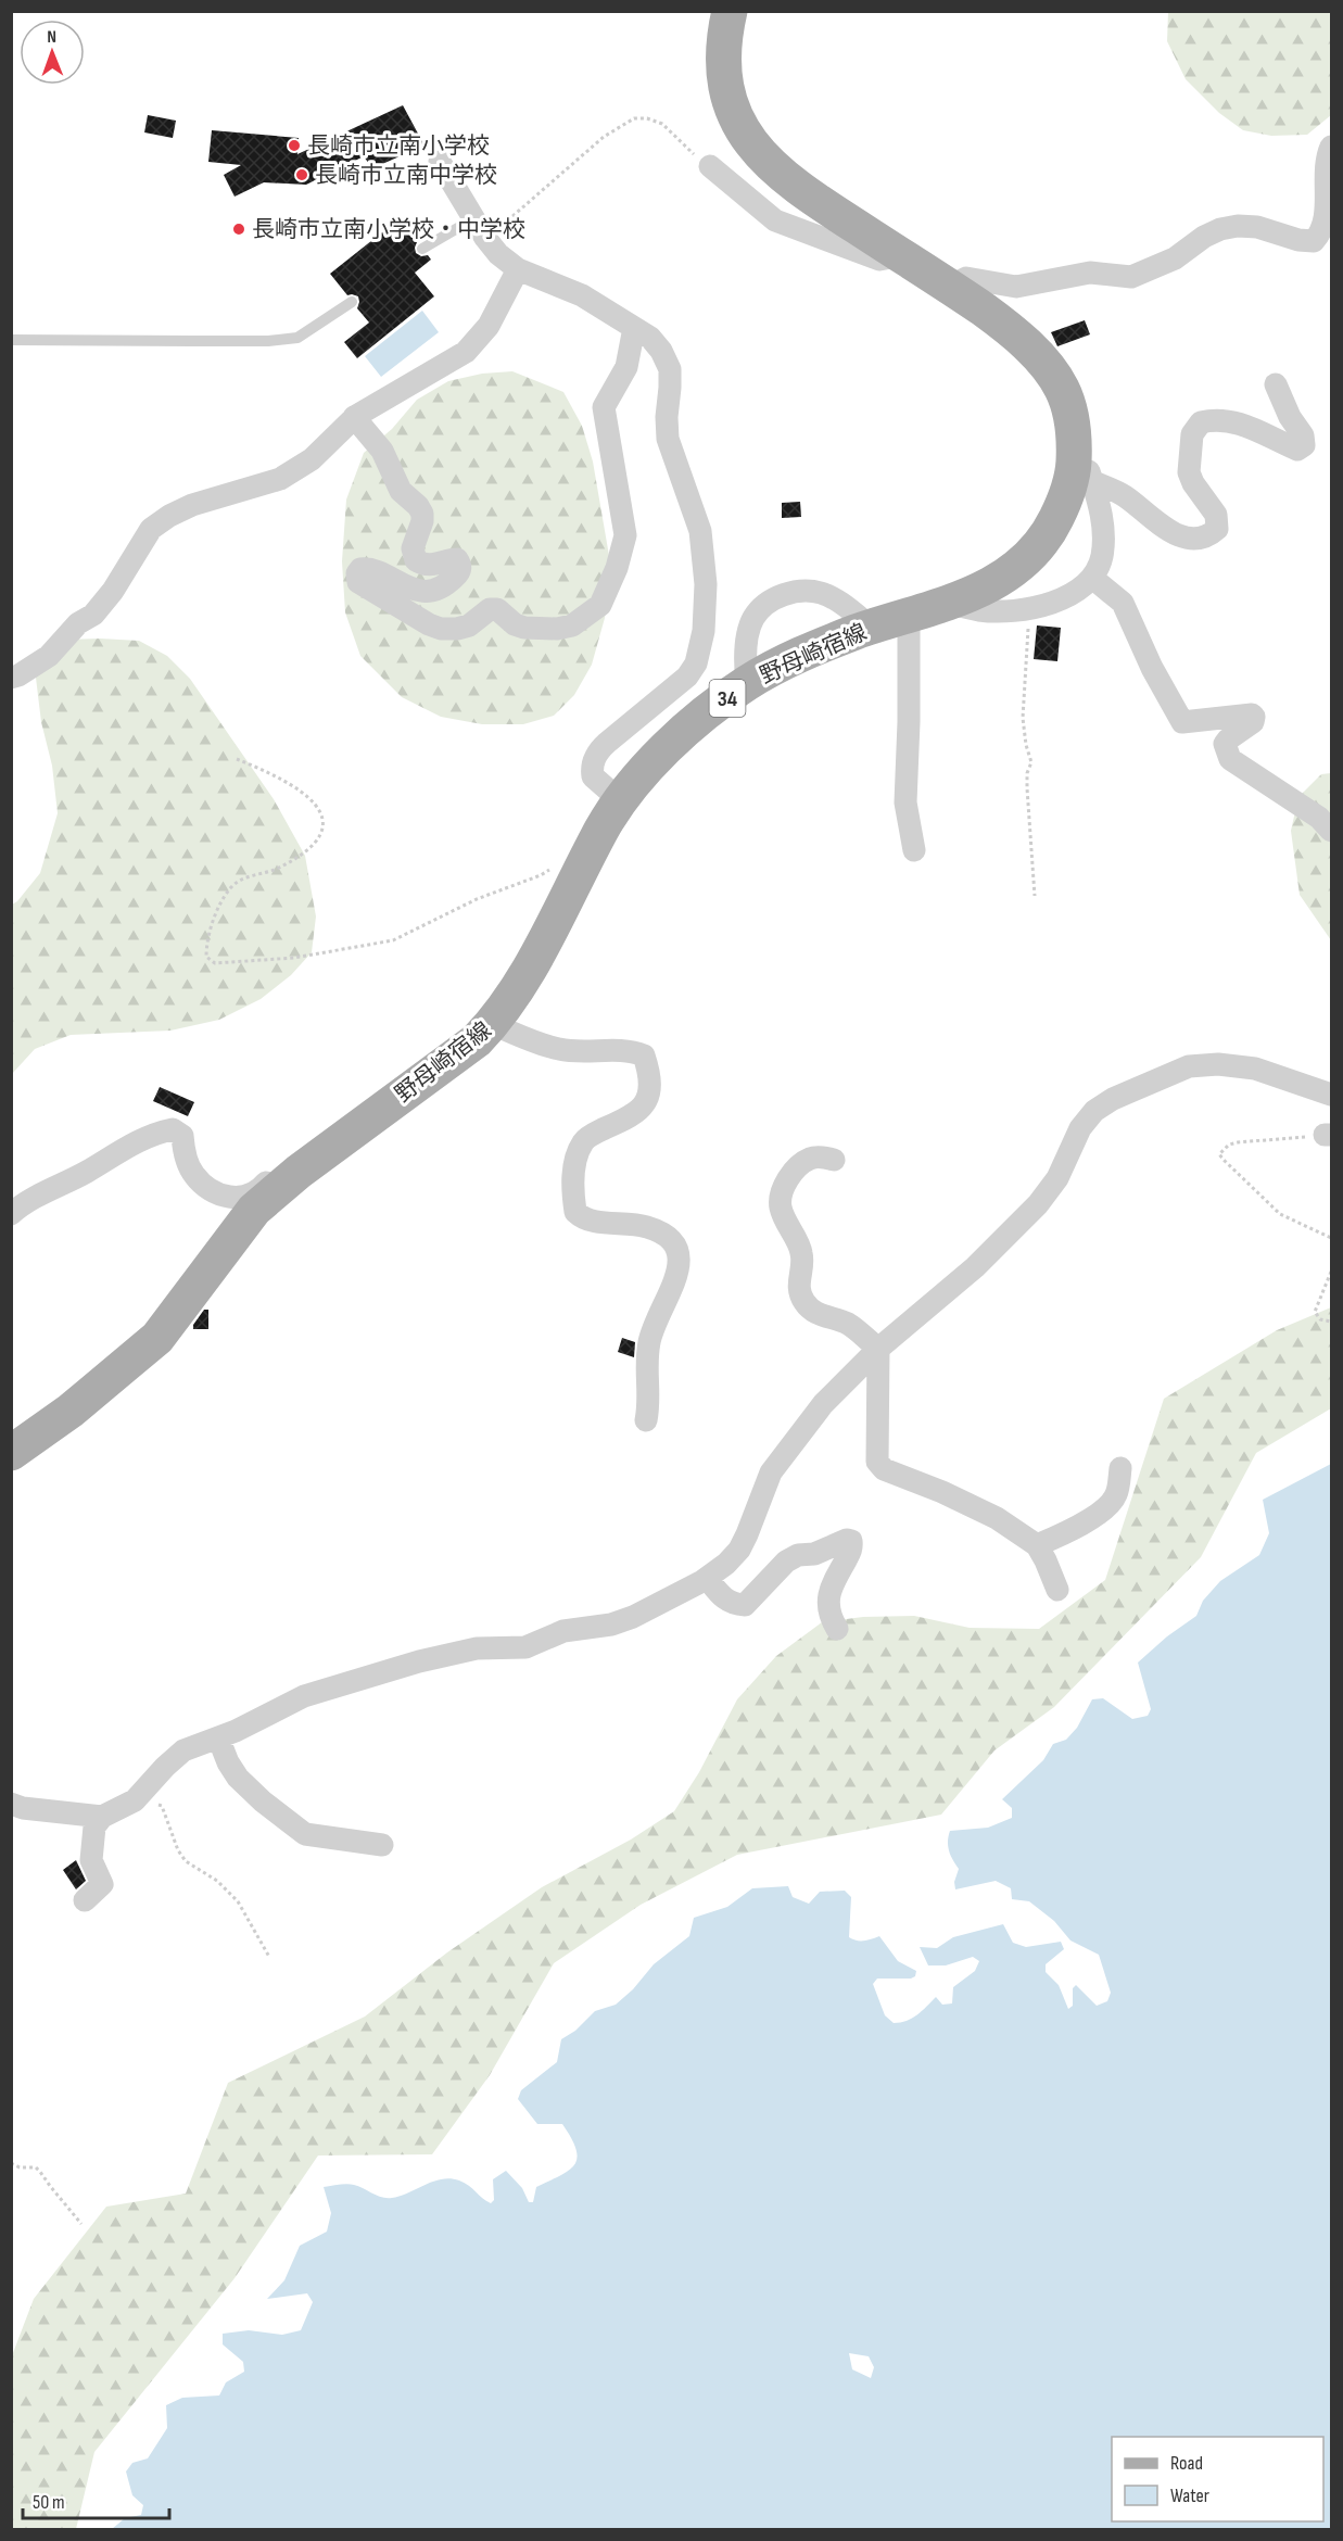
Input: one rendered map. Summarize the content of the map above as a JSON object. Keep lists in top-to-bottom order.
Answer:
{
  "streets": {
    "main road": ["野母崎宿線", "34"]
  },
  "places": ["長崎市立南小学校", "長崎市立南中学校", "長崎市立南小学校・中学校"],
  "legend": ["Road", "Water"],
  "scale_bar": "50 m",
  "north": "top"
}
